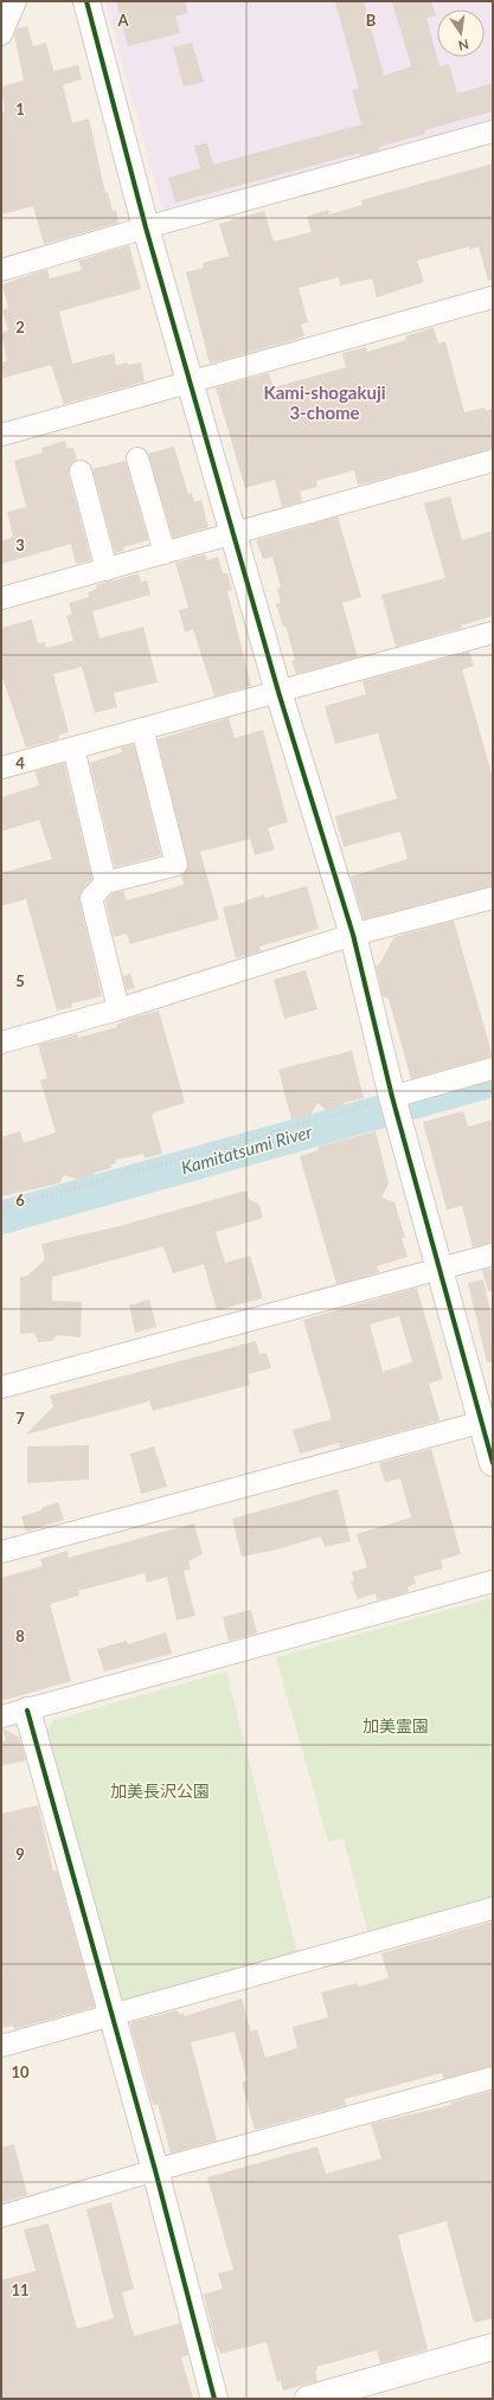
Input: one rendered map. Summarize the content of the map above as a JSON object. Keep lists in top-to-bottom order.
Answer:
{
  "districts": ["Kami-shogakuji 3-chome"],
  "water": ["Kamitatsumi River"],
  "parks": ["加美霊園", "加美長沢公園"],
  "north": "bottom",
  "grid": {
    "columns": ["A", "B"],
    "rows": [
      "1",
      "2",
      "3",
      "4",
      "5",
      "6",
      "7",
      "8",
      "9",
      "10",
      "11"
    ]
  }
}
